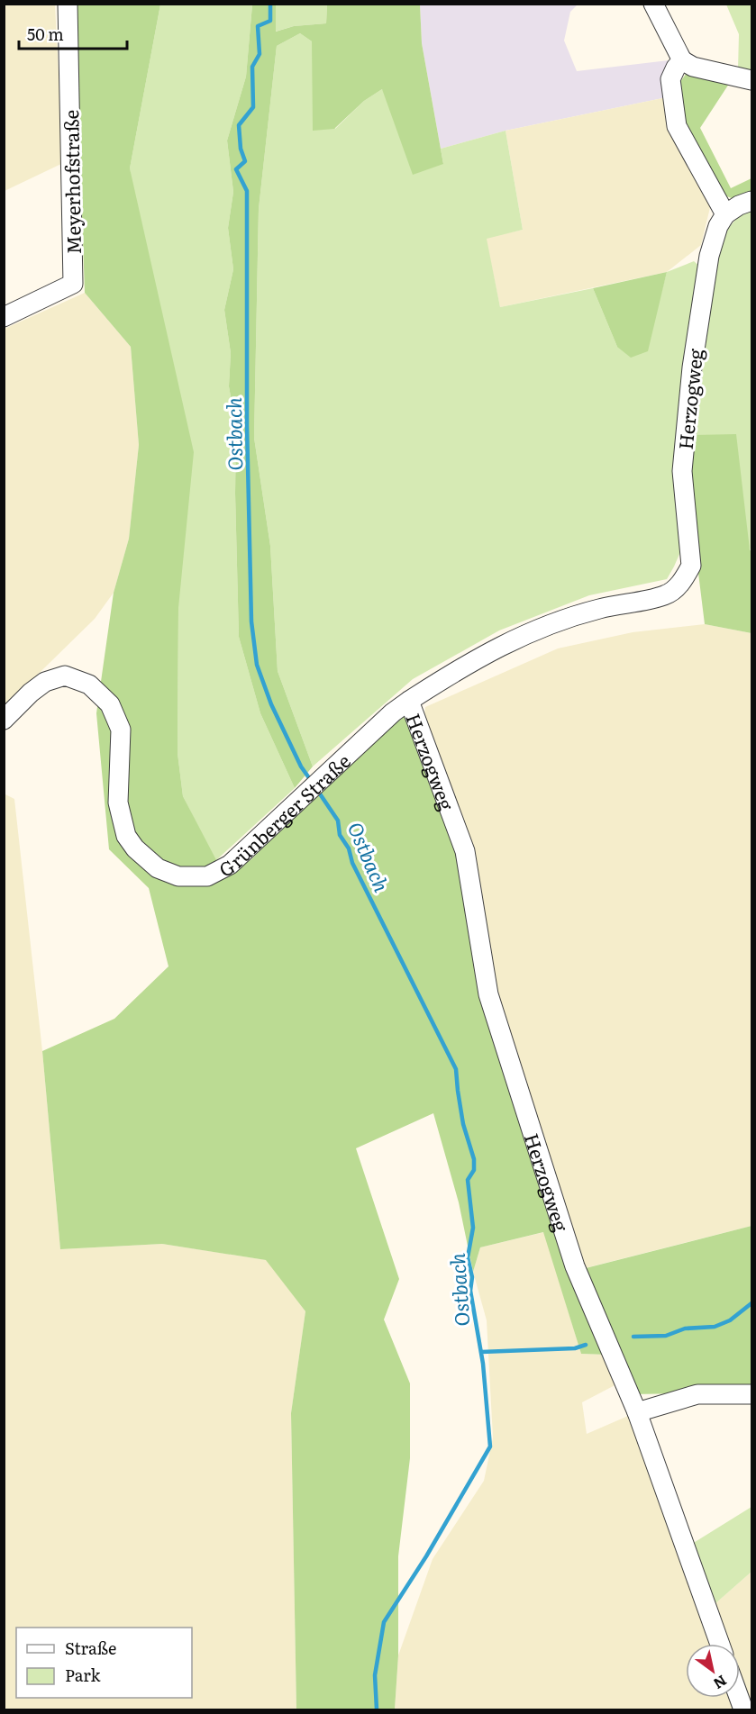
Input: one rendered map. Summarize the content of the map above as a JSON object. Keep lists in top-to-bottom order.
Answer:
{
  "streets": {
    "street": ["Meyerhofstraße", "Herzogweg", "Grünberger Straße"]
  },
  "crossings": [
    ["Herzogweg", "Grünberger Straße"]
  ],
  "water": ["Ostbach"],
  "legend": ["Straße", "Park"],
  "scale_bar": "50 m",
  "north": "bottom right"
}
